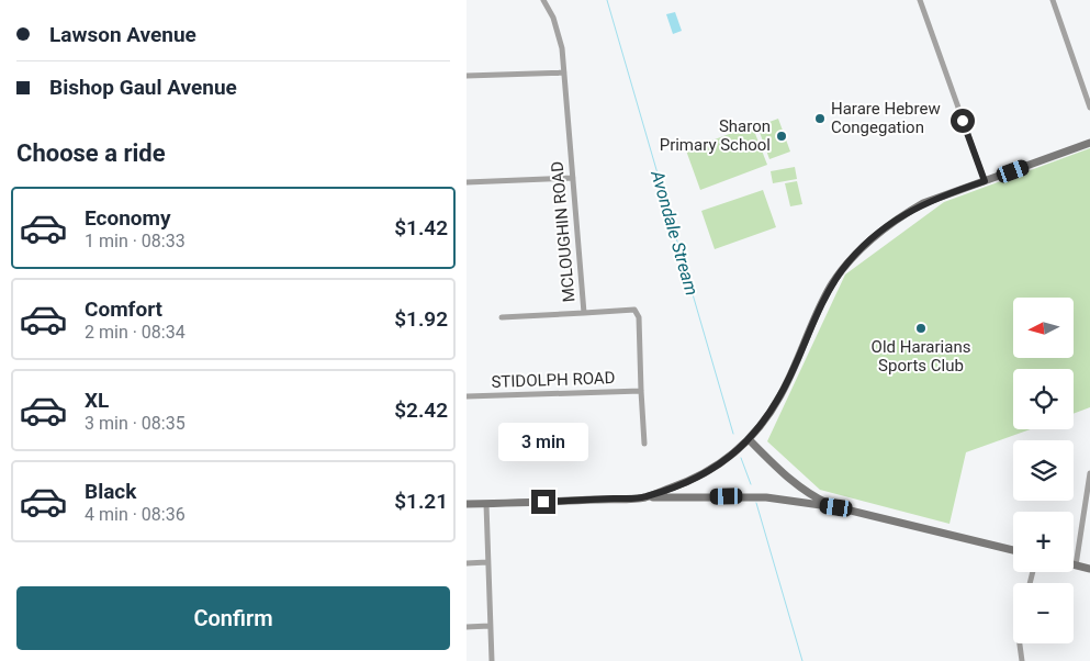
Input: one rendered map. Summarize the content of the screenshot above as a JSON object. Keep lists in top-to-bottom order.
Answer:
{
  "streets": {
    "street": ["MCLOUGHIN ROAD", "STIDOLPH ROAD"]
  },
  "crossings": [
    ["MCLOUGHIN ROAD", "STIDOLPH ROAD"]
  ],
  "water": ["Avondale Stream"],
  "places": ["Harare Hebrew Congegation", "Sharon Primary School", "Old Hararians Sports Club"],
  "north": "left",
  "page": {
    "banner": ["Lawson Avenue", "Bishop Gaul Avenue"],
    "heading": "Choose a ride",
    "list": [
      {
        "name": "Economy",
        "note": "1 min · 08:33",
        "value": "$1.42"
      },
      {
        "name": "Comfort",
        "note": "2 min · 08:34",
        "value": "$1.92"
      },
      {
        "name": "XL",
        "note": "3 min · 08:35",
        "value": "$2.42"
      },
      {
        "name": "Black",
        "note": "4 min · 08:36",
        "value": "$1.21"
      }
    ],
    "map_buttons": ["+", "−"],
    "bubble": "3 min",
    "buttons": "Confirm"
  }
}
